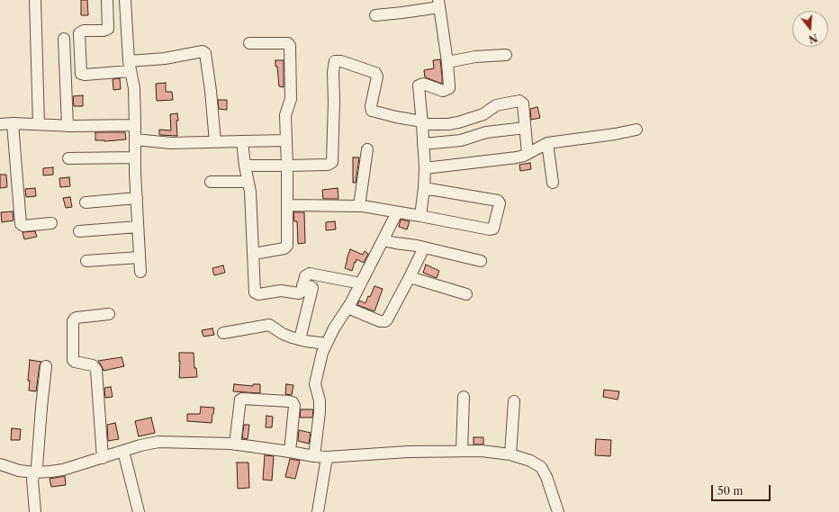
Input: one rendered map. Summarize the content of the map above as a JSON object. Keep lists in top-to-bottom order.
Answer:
{
  "scale_bar": "50 m",
  "north": "bottom"
}
